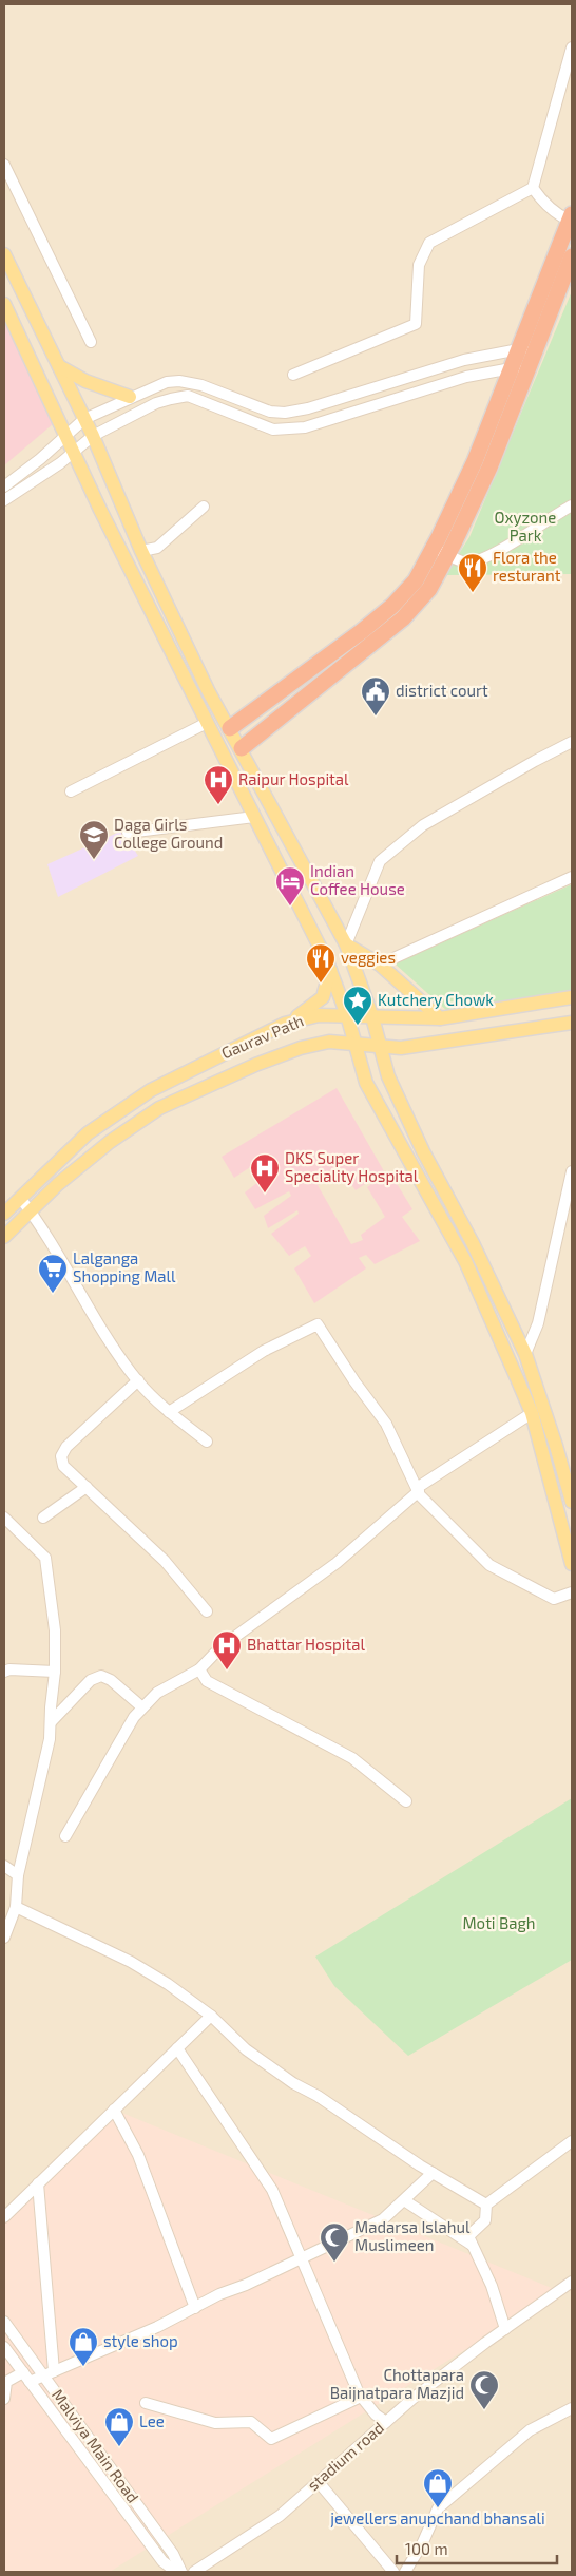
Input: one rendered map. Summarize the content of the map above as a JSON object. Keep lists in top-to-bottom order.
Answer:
{
  "streets": {
    "main road": ["Gaurav Path"],
    "street": ["Malviya Main Road", "stadium road"]
  },
  "parks": ["Oxyzone Park", "Moti Bagh"],
  "places": {
    "restaurant": ["Flora the resturant", "veggies"],
    "public building": ["district court"],
    "hospital": ["Raipur Hospital", "DKS Super Speciality Hospital", "Bhattar Hospital"],
    "school or university": ["Daga Girls College Ground"],
    "hotel": ["Indian Coffee House"],
    "place": ["Kutchery Chowk"],
    "supermarket": ["Lalganga Shopping Mall"],
    "mosque": ["Madarsa Islahul Muslimeen", "Chottapara Baijnatpara Mazjid"],
    "shop": ["style shop", "Lee", "jewellers anupchand bhansali"]
  },
  "scale_bar": "100 m"
}
